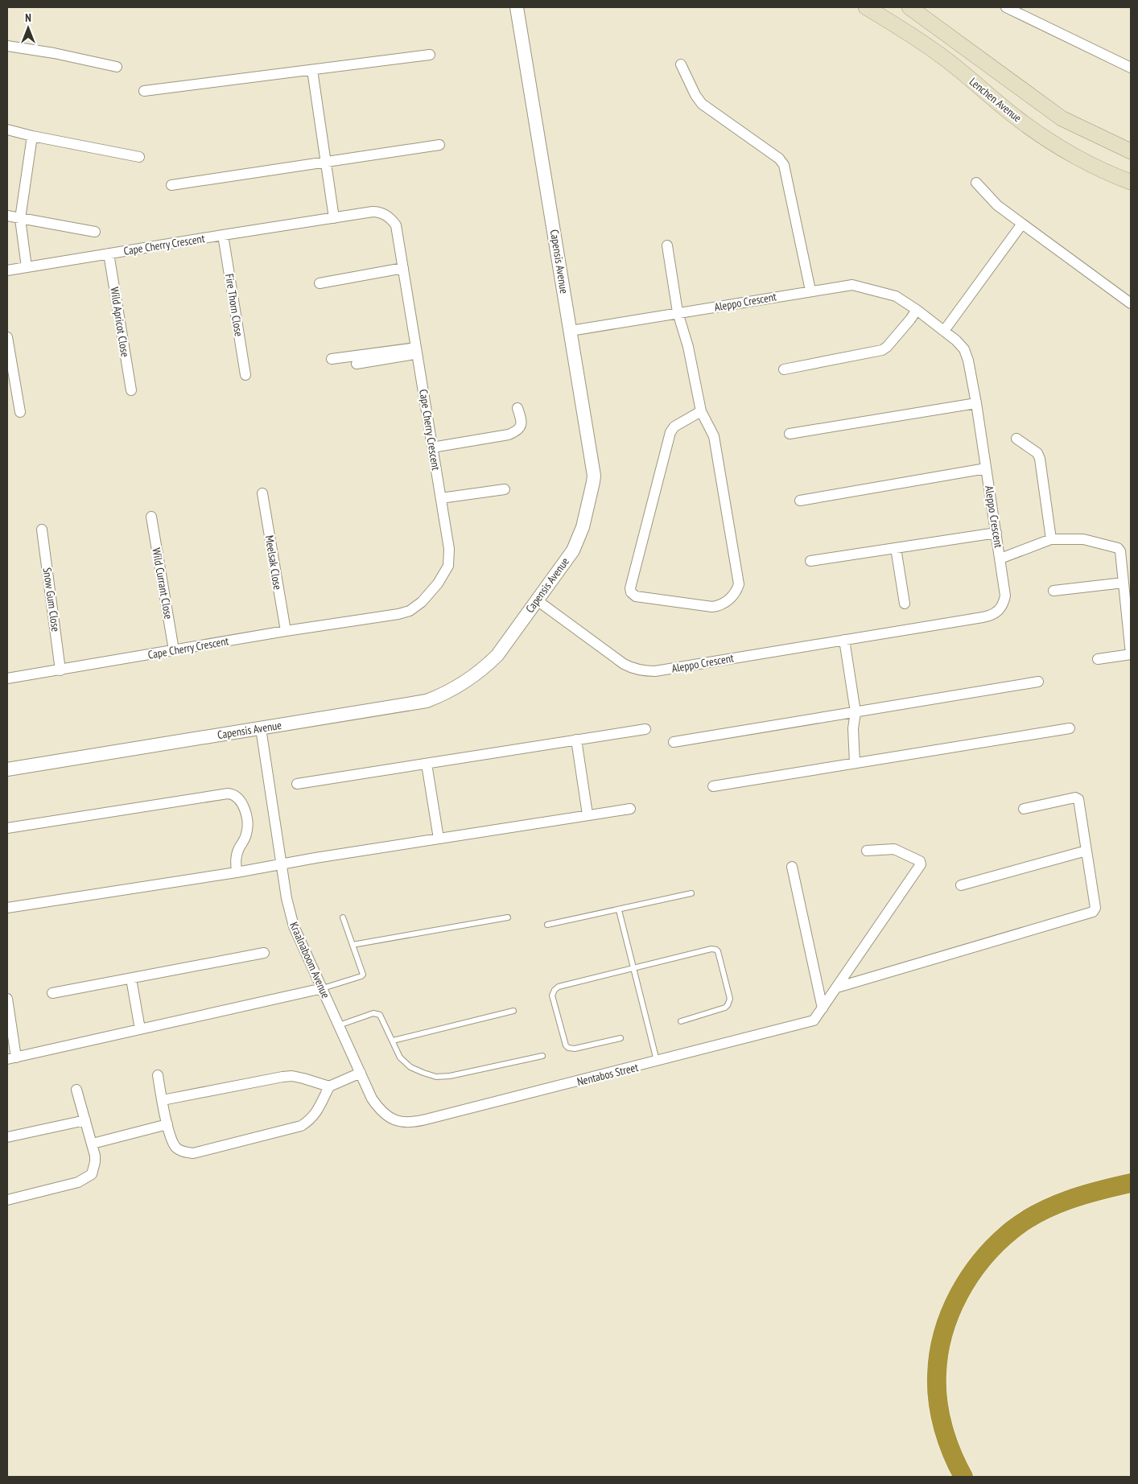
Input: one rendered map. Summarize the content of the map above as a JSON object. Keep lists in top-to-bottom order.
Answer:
{
  "streets": {
    "main road": ["Lenchen Avenue"],
    "street": [
      "Cape Cherry Crescent",
      "Capensis Avenue",
      "Aleppo Crescent",
      "Fire Thorn Close",
      "Wild Apricot Close",
      "Meelsak Close",
      "Wild Currant Close",
      "Snow Gum Close",
      "Kraalnaboom Avenue",
      "Nentabos Street"
    ]
  },
  "crossings": [
    ["Cape Cherry Crescent", "Fire Thorn Close"],
    ["Cape Cherry Crescent", "Wild Apricot Close"],
    ["Cape Cherry Crescent", "Meelsak Close"],
    ["Cape Cherry Crescent", "Wild Currant Close"],
    ["Cape Cherry Crescent", "Snow Gum Close"],
    ["Capensis Avenue", "Aleppo Crescent"],
    ["Capensis Avenue", "Kraalnaboom Avenue"],
    ["Kraalnaboom Avenue", "Nentabos Street"]
  ],
  "north": "top"
}
